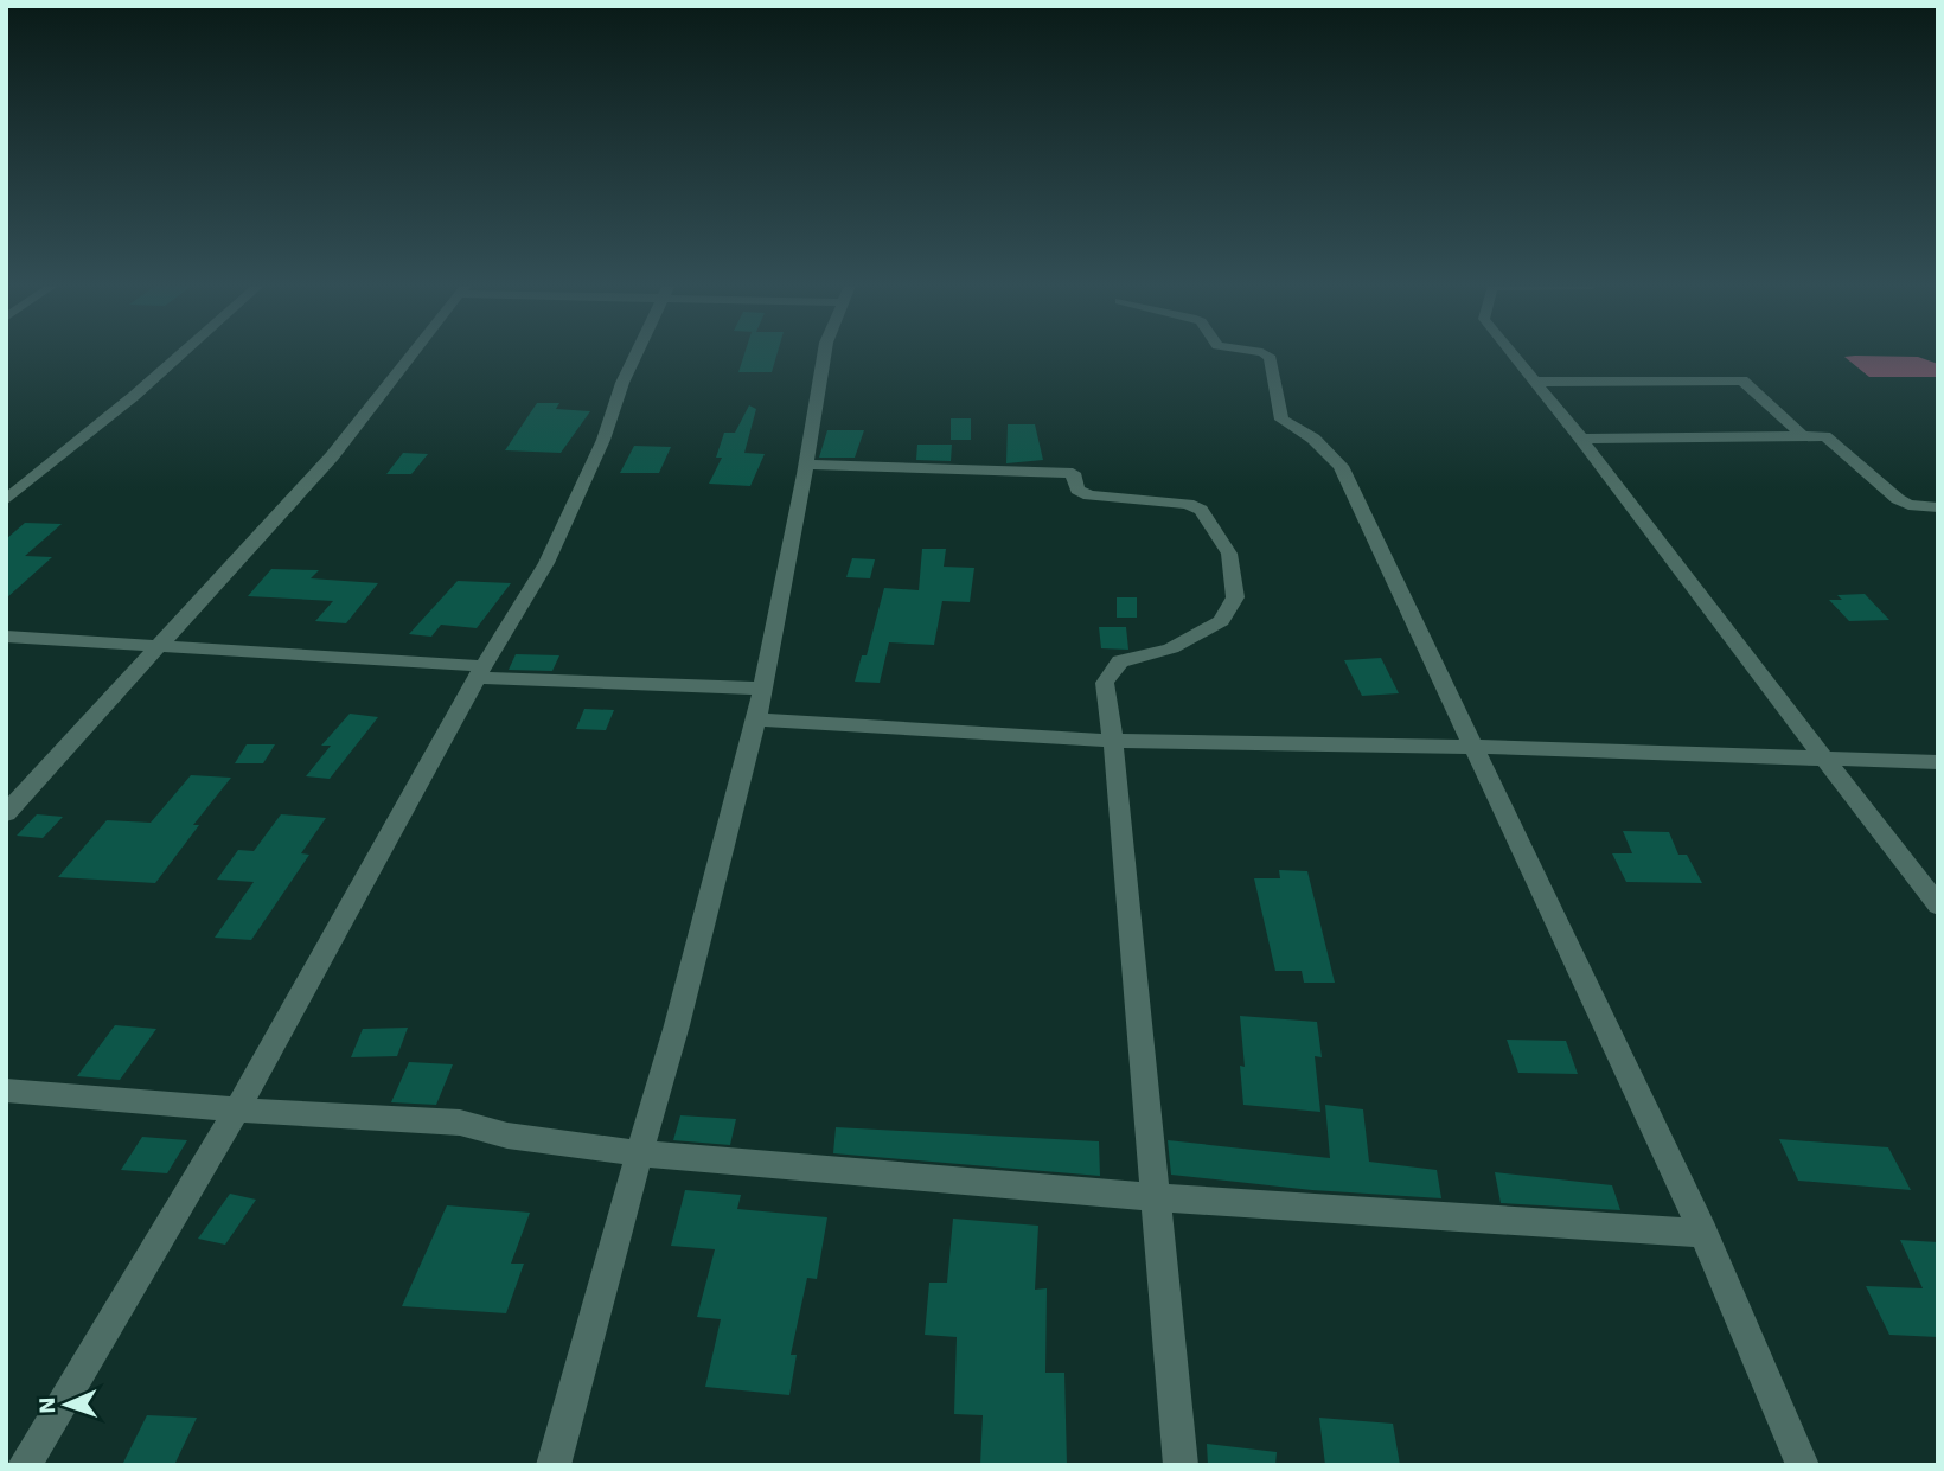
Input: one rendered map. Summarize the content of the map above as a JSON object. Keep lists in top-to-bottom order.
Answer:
{
  "north": "left"
}
